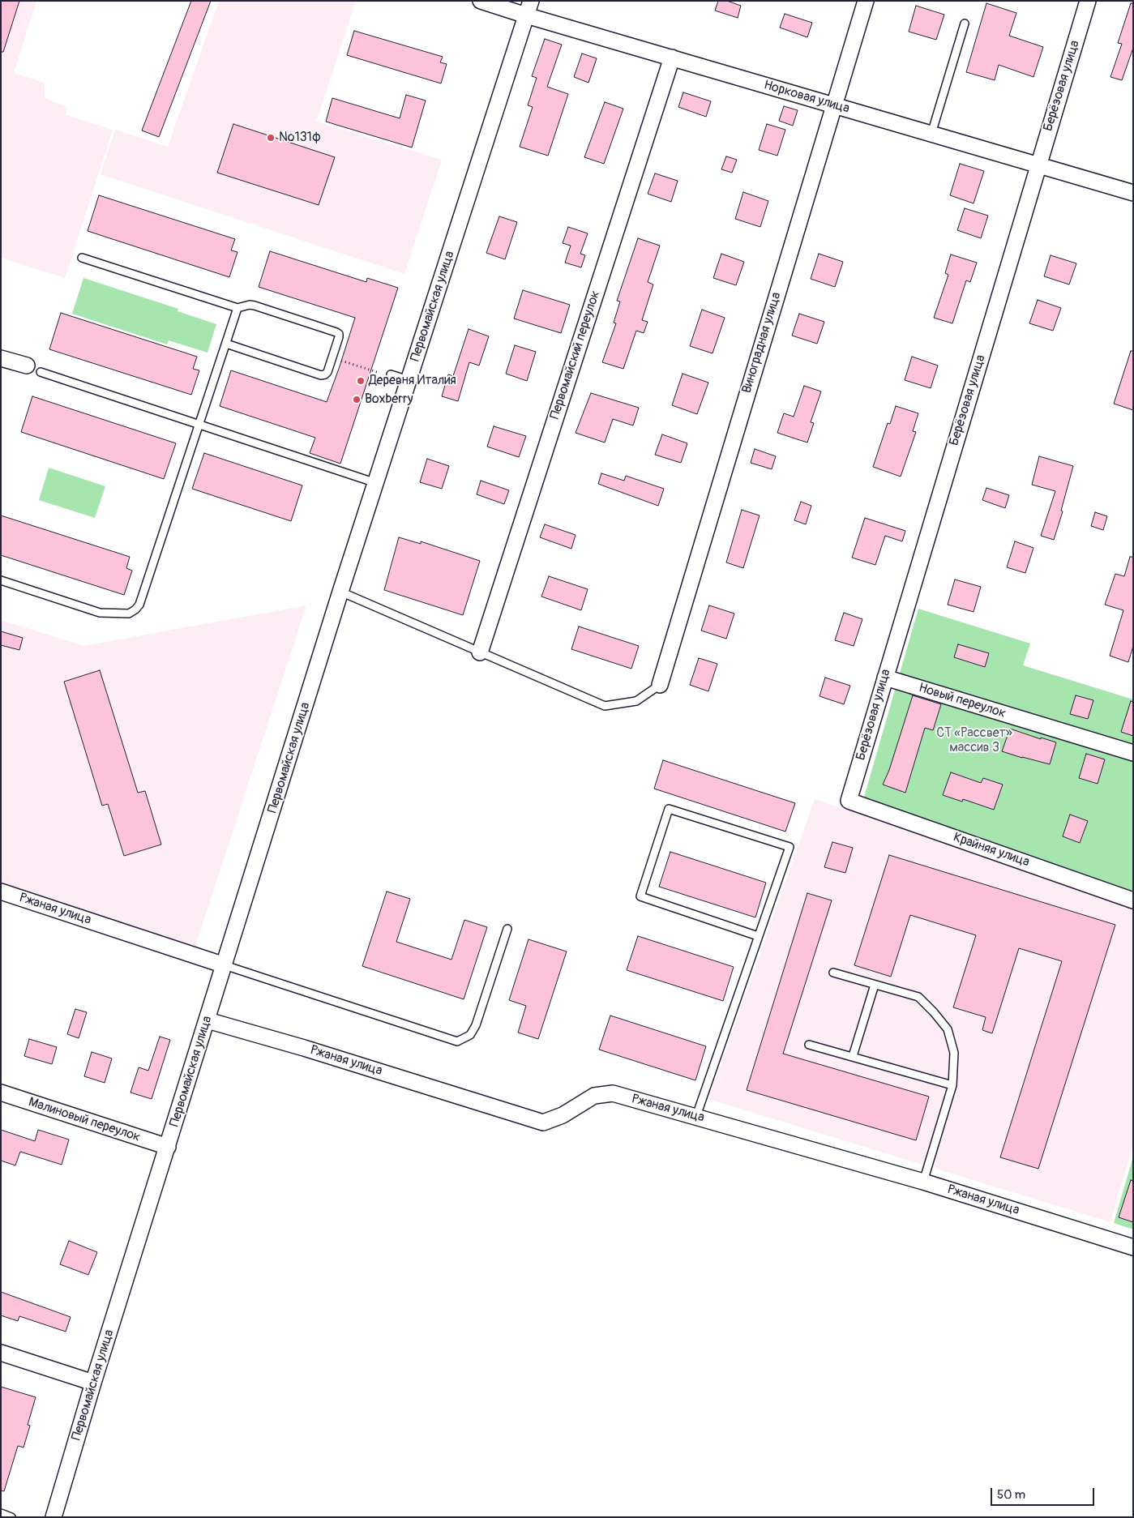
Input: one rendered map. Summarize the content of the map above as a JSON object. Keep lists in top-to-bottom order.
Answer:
{
  "streets": {
    "street": [
      "Берёзовая улица",
      "Норковая улица",
      "Первомайская улица",
      "Виноградная улица",
      "Первомайский переулок",
      "Новый переулок",
      "Крайняя улица",
      "Ржаная улица",
      "Малиновый переулок"
    ]
  },
  "crossings": [
    ["Берёзовая улица", "Норковая улица"],
    ["Берёзовая улица", "Новый переулок"],
    ["Берёзовая улица", "Крайняя улица"],
    ["Норковая улица", "Первомайская улица"],
    ["Норковая улица", "Виноградная улица"],
    ["Норковая улица", "Первомайский переулок"],
    ["Первомайская улица", "Ржаная улица"],
    ["Первомайская улица", "Малиновый переулок"]
  ],
  "parks": ["СТ «Рассвет» массив 3"],
  "places": ["№131ф", "Деревня Италия", "Boxberry"],
  "scale_bar": "50 m"
}
